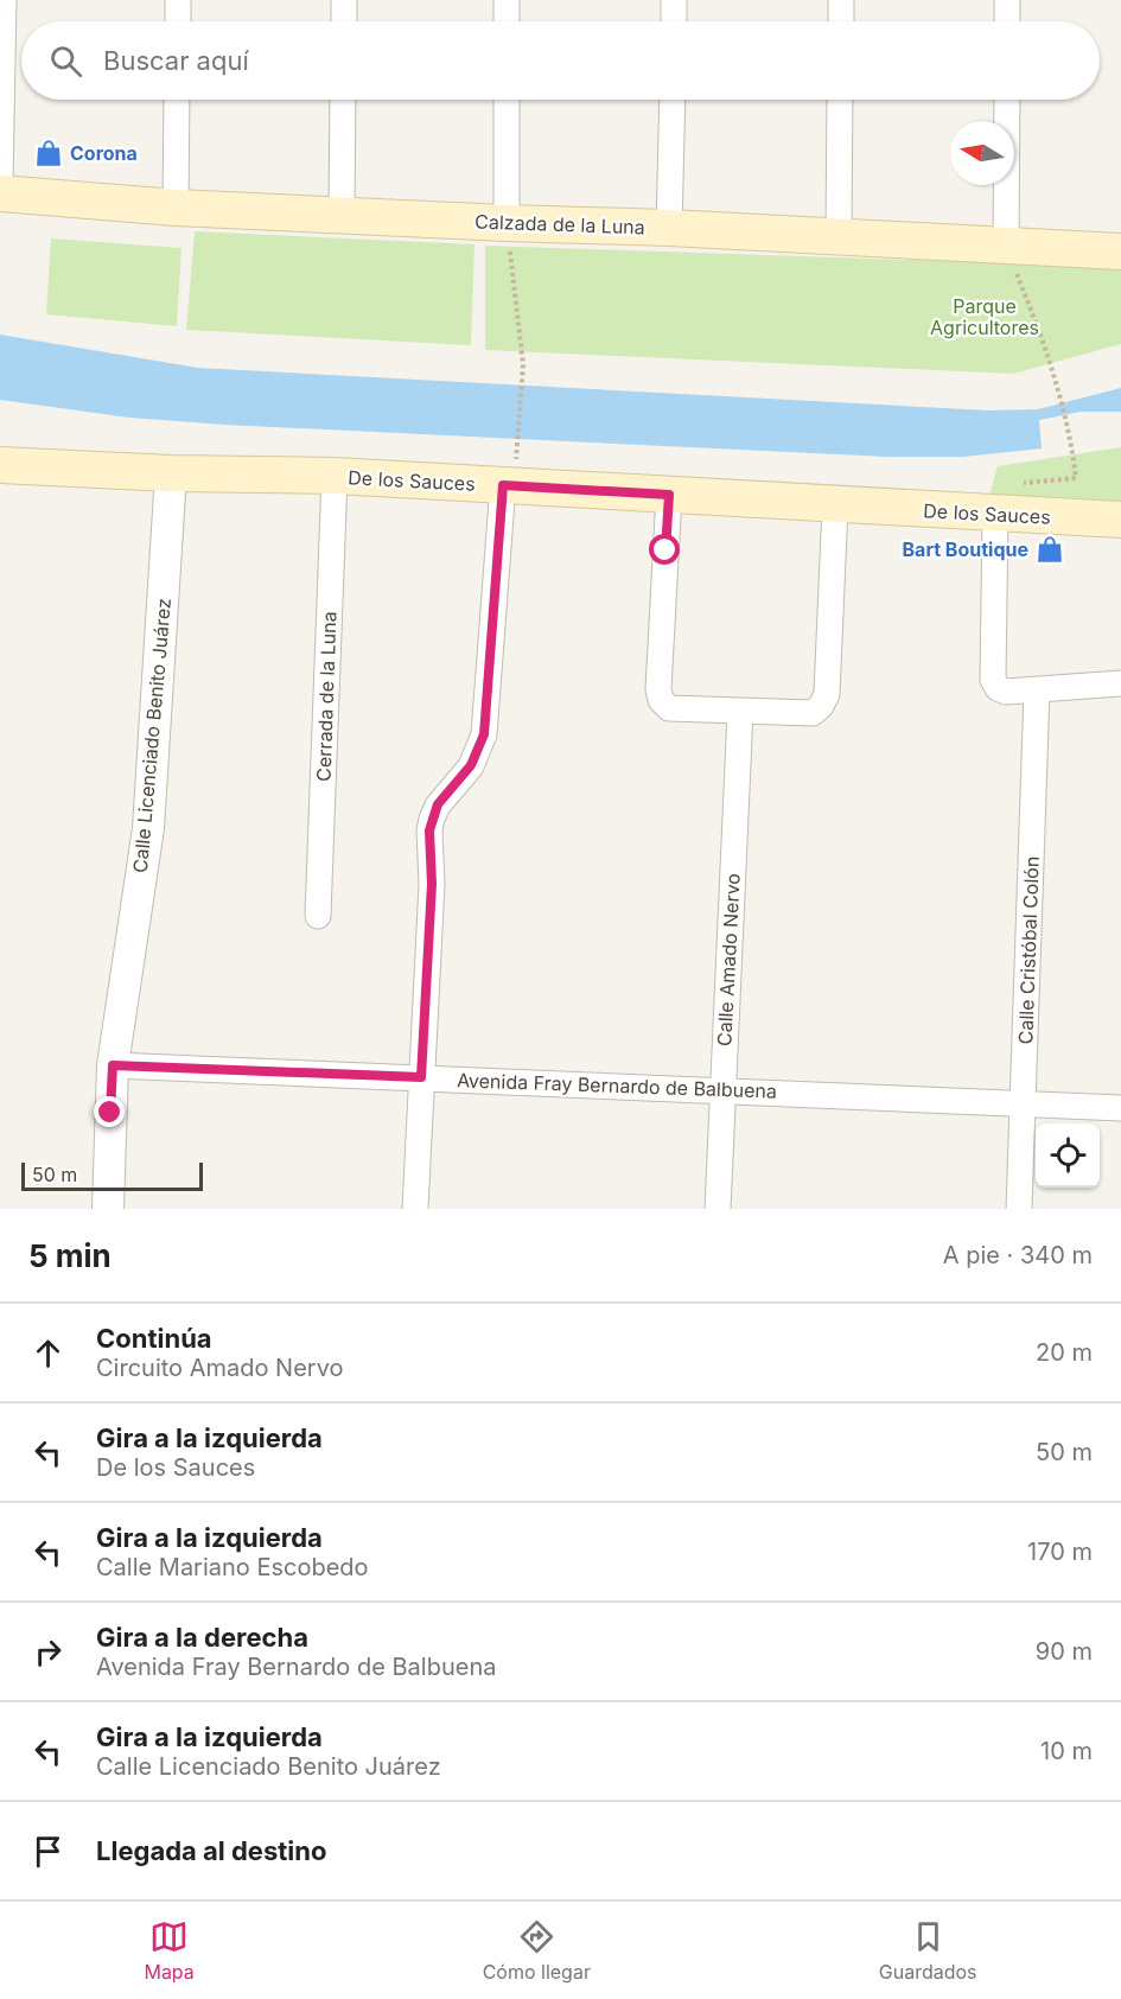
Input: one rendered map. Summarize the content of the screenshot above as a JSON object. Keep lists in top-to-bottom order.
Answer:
{
  "streets": {
    "main road": ["Calzada de la Luna", "De los Sauces"],
    "street": [
      "Cerrada de la Luna",
      "Calle Licenciado Benito Juárez",
      "Calle Cristóbal Colón",
      "Calle Amado Nervo",
      "Avenida Fray Bernardo de Balbuena"
    ]
  },
  "crossings": [
    ["De los Sauces", "Cerrada de la Luna"],
    ["De los Sauces", "Calle Licenciado Benito Juárez"],
    ["Calle Licenciado Benito Juárez", "Avenida Fray Bernardo de Balbuena"],
    ["Calle Cristóbal Colón", "Avenida Fray Bernardo de Balbuena"],
    ["Calle Amado Nervo", "Avenida Fray Bernardo de Balbuena"]
  ],
  "parks": ["Parque Agricultores"],
  "places": {
    "shop": ["Corona", "Bart Boutique"]
  },
  "scale_bar": "50 m",
  "north": "left",
  "page": {
    "search": "Buscar aquí",
    "scale": "50 m",
    "heading": ["5 min", "A pie · 340 m"],
    "list": [
      ["Continúa", "Circuito Amado Nervo", "20 m"],
      ["Gira a la izquierda", "De los Sauces", "50 m"],
      ["Gira a la izquierda", "Calle Mariano Escobedo", "170 m"],
      ["Gira a la derecha", "Avenida Fray Bernardo de Balbuena", "90 m"],
      ["Gira a la izquierda", "Calle Licenciado Benito Juárez", "10 m"],
      "Llegada al destino"
    ],
    "nav": ["Mapa", "Cómo llegar", "Guardados"]
  }
}
